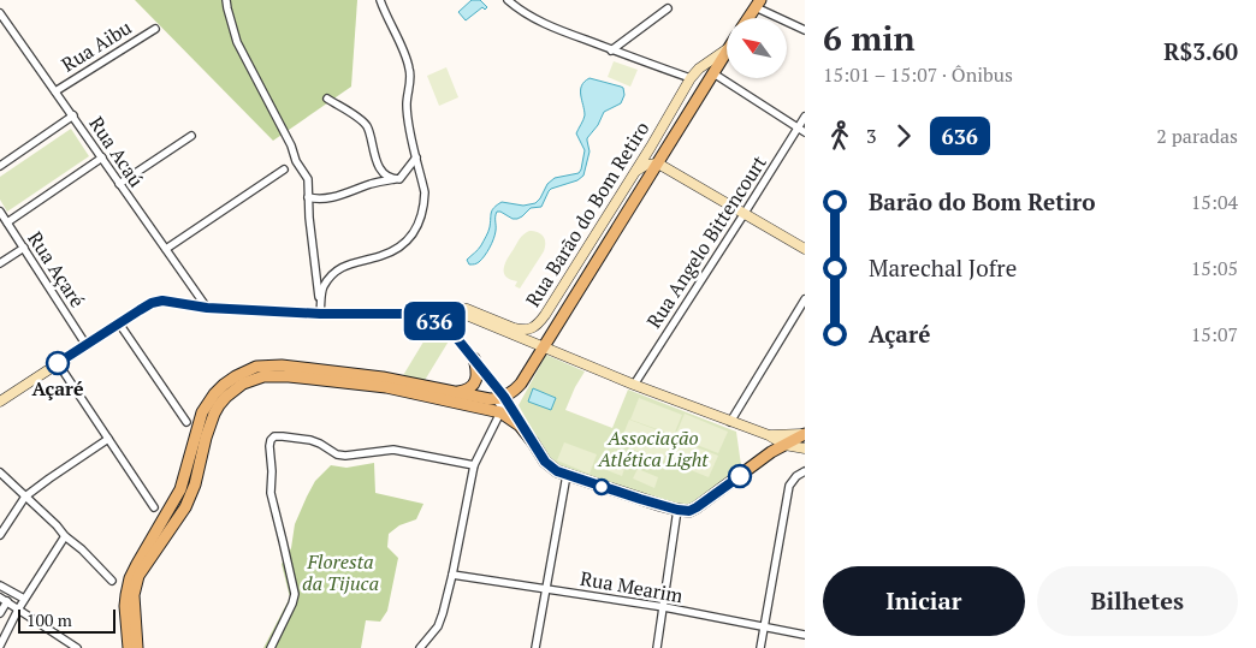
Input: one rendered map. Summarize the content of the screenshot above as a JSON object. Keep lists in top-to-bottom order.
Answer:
{
  "streets": {
    "main road": ["Rua Barão do Bom Retiro"],
    "street": [
      "Rua Aibu",
      "Rua Acaú",
      "Rua Angelo Bittencourt",
      "Rua Açaré",
      "Rua Mearim"
    ]
  },
  "crossings": [
    ["Rua Aibu", "Rua Acaú"],
    ["Rua Acaú", "Rua Barão do Bom Retiro"],
    ["Rua Barão do Bom Retiro", "Rua Angelo Bittencourt"],
    ["Rua Barão do Bom Retiro", "Rua Açaré"]
  ],
  "parks": ["Associação Atlética Light", "Floresta da Tijuca"],
  "places": ["Açaré"],
  "lines": ["bus line 636"],
  "scale_bar": "100 m",
  "north": "top left",
  "page": {
    "on_map": "636",
    "heading": ["6 min", "15:01 – 15:07 · Ônibus", "R$3.60"],
    "legs": ["3", "636", "2 paradas"],
    "list": [
      {
        "name": "Barão do Bom Retiro",
        "value": "15:04"
      },
      {
        "name": "Marechal Jofre",
        "value": "15:05"
      },
      {
        "name": "Açaré",
        "value": "15:07"
      }
    ],
    "buttons": ["Iniciar", "Bilhetes"],
    "scale": "100 m"
  }
}
